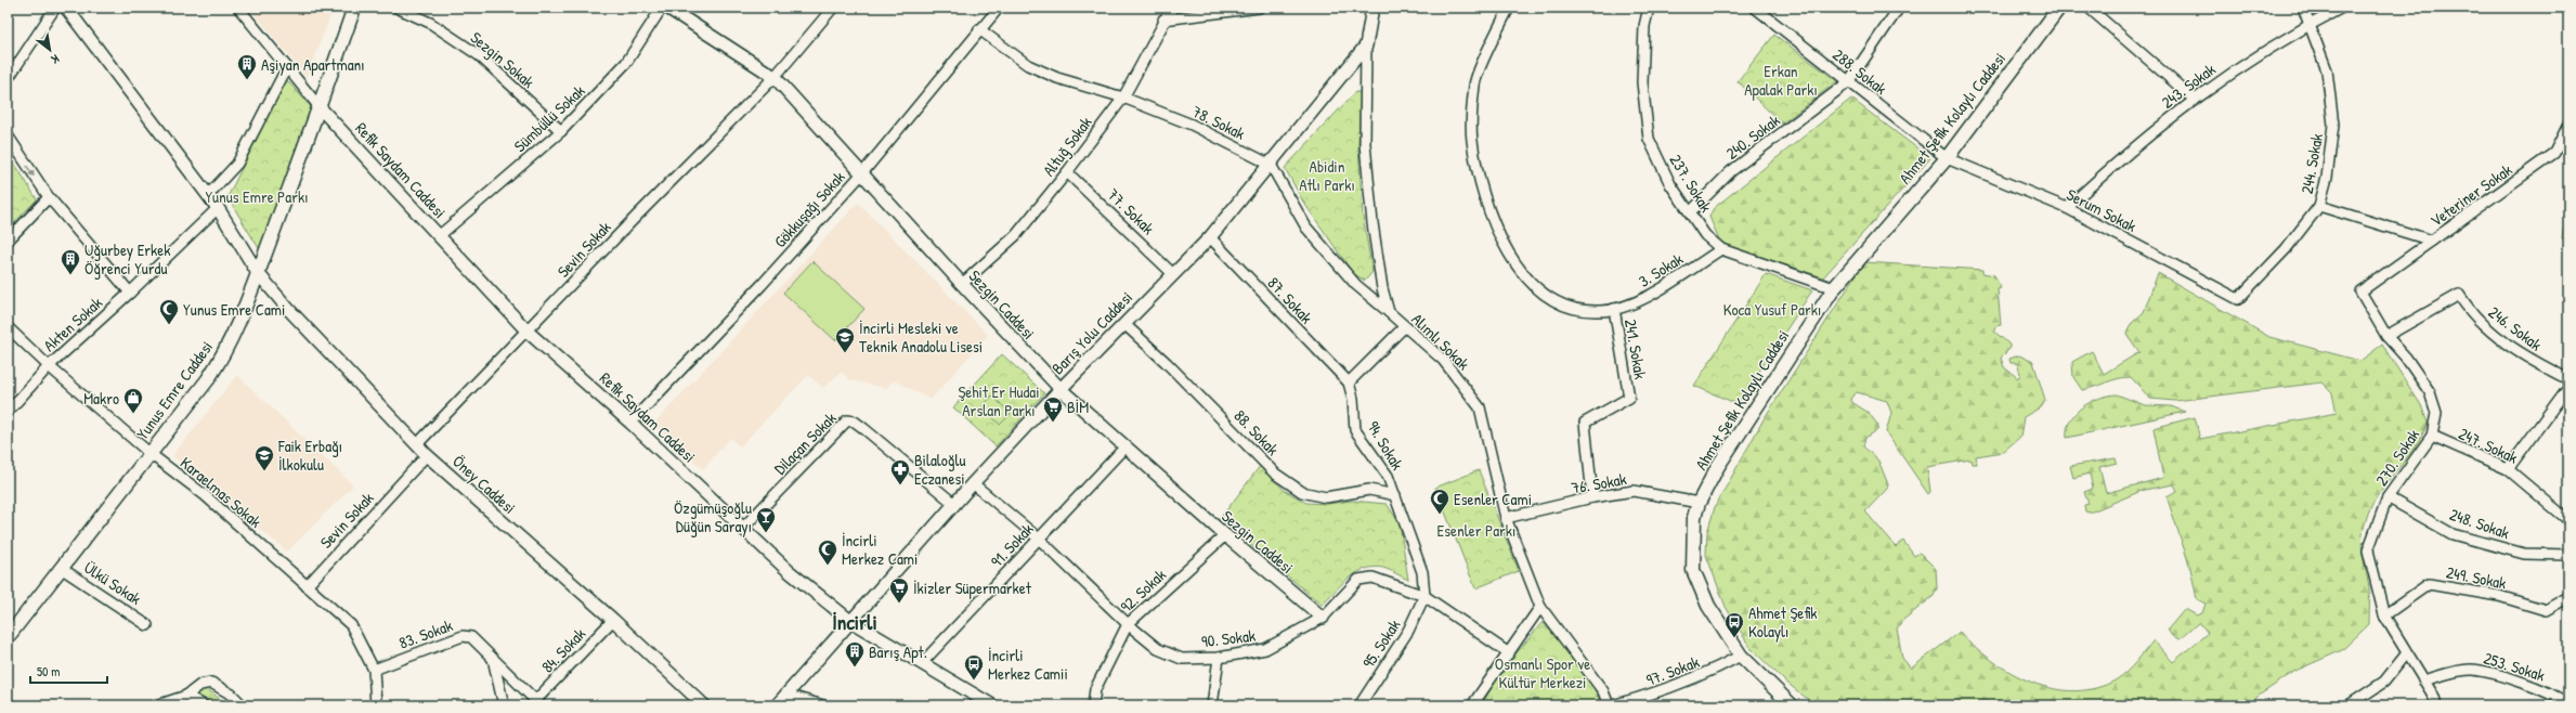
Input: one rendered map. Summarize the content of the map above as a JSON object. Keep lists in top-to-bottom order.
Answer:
{
  "streets": {
    "main road": ["Ahmet Şefik Kolaylı Caddesi", "Yunus Emre Caddesi"],
    "street": [
      "Sezgin Sokak",
      "288. Sokak",
      "243. Sokak",
      "Sümbüllü Sokak",
      "78. Sokak",
      "240. Sokak",
      "Altuğ Sokak",
      "244. Sokak",
      "Refik Saydam Caddesi",
      "237. Sokak",
      "Veteriner Sokak",
      "Gökkuşağı Sokak",
      "Serum Sokak",
      "77. Sokak",
      "Sevin Sokak",
      "3. Sokak",
      "87. Sokak",
      "Sezgin Caddesi",
      "Akten Sokak",
      "246. Sokak",
      "Barış Yolu Caddesi",
      "Alımlı Sokak",
      "241. Sokak",
      "88. Sokak",
      "Dilaçan Sokak",
      "94. Sokak",
      "247. Sokak",
      "270. Sokak",
      "76. Sokak",
      "Öney Caddesi",
      "Karaelmas Sokak",
      "248. Sokak",
      "91. Sokak",
      "249. Sokak",
      "Ülkü Sokak",
      "92. Sokak",
      "83. Sokak",
      "90. Sokak",
      "95. Sokak",
      "84. Sokak",
      "253. Sokak",
      "97. Sokak"
    ]
  },
  "crossings": [
    ["Sezgin Sokak", "Sümbüllü Sokak"],
    ["288. Sokak", "Ahmet Şefik Kolaylı Caddesi"],
    ["288. Sokak", "240. Sokak"],
    ["288. Sokak", "Serum Sokak"],
    ["243. Sokak", "244. Sokak"],
    ["243. Sokak", "Serum Sokak"],
    ["Sümbüllü Sokak", "Refik Saydam Caddesi"],
    ["Ahmet Şefik Kolaylı Caddesi", "237. Sokak"],
    ["Ahmet Şefik Kolaylı Caddesi", "Serum Sokak"],
    ["Ahmet Şefik Kolaylı Caddesi", "76. Sokak"],
    ["Ahmet Şefik Kolaylı Caddesi", "97. Sokak"],
    ["78. Sokak", "Altuğ Sokak"],
    ["78. Sokak", "Gökkuşağı Sokak"],
    ["78. Sokak", "Barış Yolu Caddesi"],
    ["240. Sokak", "237. Sokak"],
    ["Altuğ Sokak", "77. Sokak"],
    ["Altuğ Sokak", "Sezgin Caddesi"],
    ["244. Sokak", "Veteriner Sokak"],
    ["244. Sokak", "Serum Sokak"],
    ["Refik Saydam Caddesi", "Gökkuşağı Sokak"],
    ["Refik Saydam Caddesi", "Sevin Sokak"],
    ["Refik Saydam Caddesi", "Barış Yolu Caddesi"],
    ["Refik Saydam Caddesi", "Yunus Emre Caddesi"],
    ["Refik Saydam Caddesi", "Dilaçan Sokak"],
    ["Refik Saydam Caddesi", "91. Sokak"],
    ["237. Sokak", "3. Sokak"],
    ["Veteriner Sokak", "270. Sokak"],
    ["Gökkuşağı Sokak", "Sezgin Caddesi"],
    ["77. Sokak", "Barış Yolu Caddesi"],
    ["Sevin Sokak", "Sezgin Caddesi"],
    ["Sevin Sokak", "Öney Caddesi"],
    ["Sevin Sokak", "Karaelmas Sokak"],
    ["3. Sokak", "241. Sokak"],
    ["87. Sokak", "Barış Yolu Caddesi"],
    ["87. Sokak", "94. Sokak"],
    ["Sezgin Caddesi", "Barış Yolu Caddesi"],
    ["Sezgin Caddesi", "91. Sokak"],
    ["Sezgin Caddesi", "92. Sokak"],
    ["Sezgin Caddesi", "90. Sokak"],
    ["Akten Sokak", "Karaelmas Sokak"],
    ["246. Sokak", "270. Sokak"],
    ["Barış Yolu Caddesi", "Alımlı Sokak"],
    ["Barış Yolu Caddesi", "88. Sokak"],
    ["Barış Yolu Caddesi", "Dilaçan Sokak"],
    ["Barış Yolu Caddesi", "90. Sokak"],
    ["Alımlı Sokak", "76. Sokak"],
    ["241. Sokak", "76. Sokak"],
    ["Yunus Emre Caddesi", "Öney Caddesi"],
    ["Yunus Emre Caddesi", "Karaelmas Sokak"],
    ["Yunus Emre Caddesi", "Ülkü Sokak"],
    ["88. Sokak", "94. Sokak"],
    ["94. Sokak", "90. Sokak"],
    ["94. Sokak", "95. Sokak"],
    ["247. Sokak", "270. Sokak"],
    ["270. Sokak", "248. Sokak"],
    ["270. Sokak", "249. Sokak"],
    ["270. Sokak", "253. Sokak"],
    ["Öney Caddesi", "84. Sokak"],
    ["Karaelmas Sokak", "83. Sokak"],
    ["91. Sokak", "90. Sokak"],
    ["92. Sokak", "90. Sokak"],
    ["83. Sokak", "84. Sokak"],
    ["90. Sokak", "95. Sokak"]
  ],
  "districts": ["İncirli"],
  "parks": [
    "Erkan Apalak Parkı",
    "Abidin Atlı Parkı",
    "Yunus Emre Parkı",
    "Koca Yusuf Parkı",
    "Şehit Er Hudai Arslan Parkı",
    "Esenler Parkı",
    "Osmanlı Spor ve Kültür Merkezi"
  ],
  "places": {
    "building": ["Aşiyan Apartmanı", "Uğurbey Erkek Öğrenci Yurdu", "Barış Apt."],
    "mosque": ["Yunus Emre Cami", "Esenler Cami", "İncirli Merkez Cami"],
    "school or university": ["İncirli Mesleki ve Teknik Anadolu Lisesi", "Faik Erbağı İlkokulu"],
    "shop": ["Makro"],
    "supermarket": ["BİM", "İkizler Süpermarket"],
    "pharmacy": ["Bilaloğlu Eczanesi"],
    "bar": ["Özgümüşoğlu Düğün Sarayı"],
    "bus stop": ["Ahmet Şefik Kolaylı", "İncirli Merkez Camii"]
  },
  "scale_bar": "50 m",
  "north": "bottom right"
}
